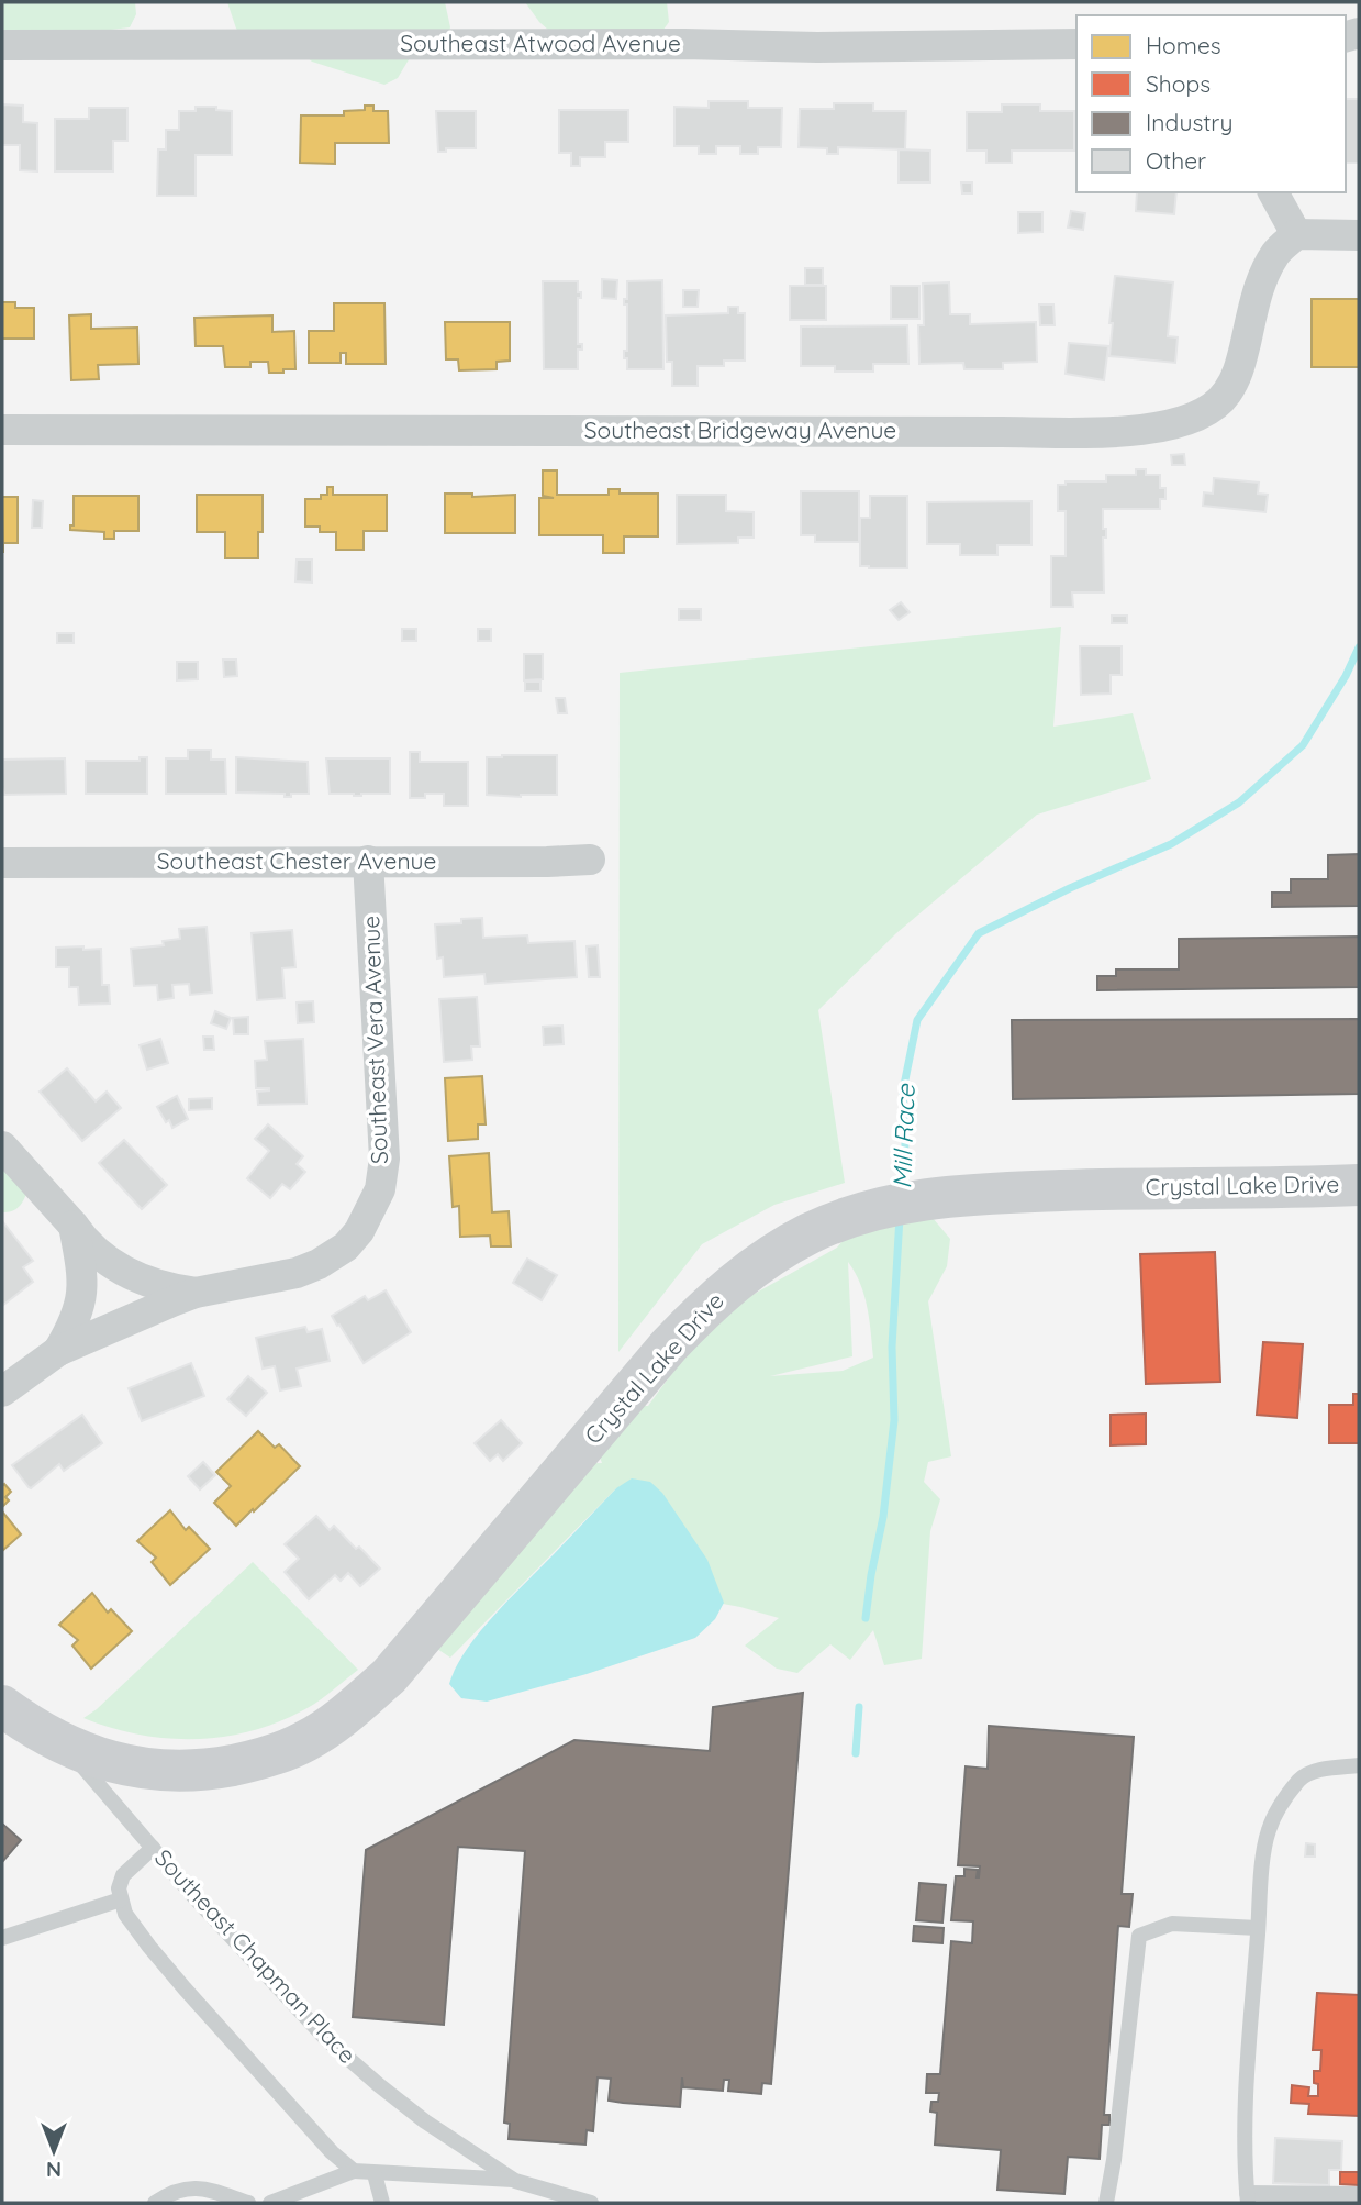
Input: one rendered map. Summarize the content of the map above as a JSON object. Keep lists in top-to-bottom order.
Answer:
{
  "streets": {
    "street": [
      "Southeast Atwood Avenue",
      "Southeast Bridgeway Avenue",
      "Southeast Chester Avenue",
      "Southeast Vera Avenue",
      "Crystal Lake Drive"
    ],
    "lane": ["Southeast Chapman Place"]
  },
  "crossings": [
    ["Southeast Chester Avenue", "Southeast Vera Avenue"],
    ["Crystal Lake Drive", "Southeast Chapman Place"]
  ],
  "water": ["Mill Race"],
  "legend": [
    "Homes",
    "Shops",
    "Industry",
    "Other"
  ],
  "north": "bottom"
}
